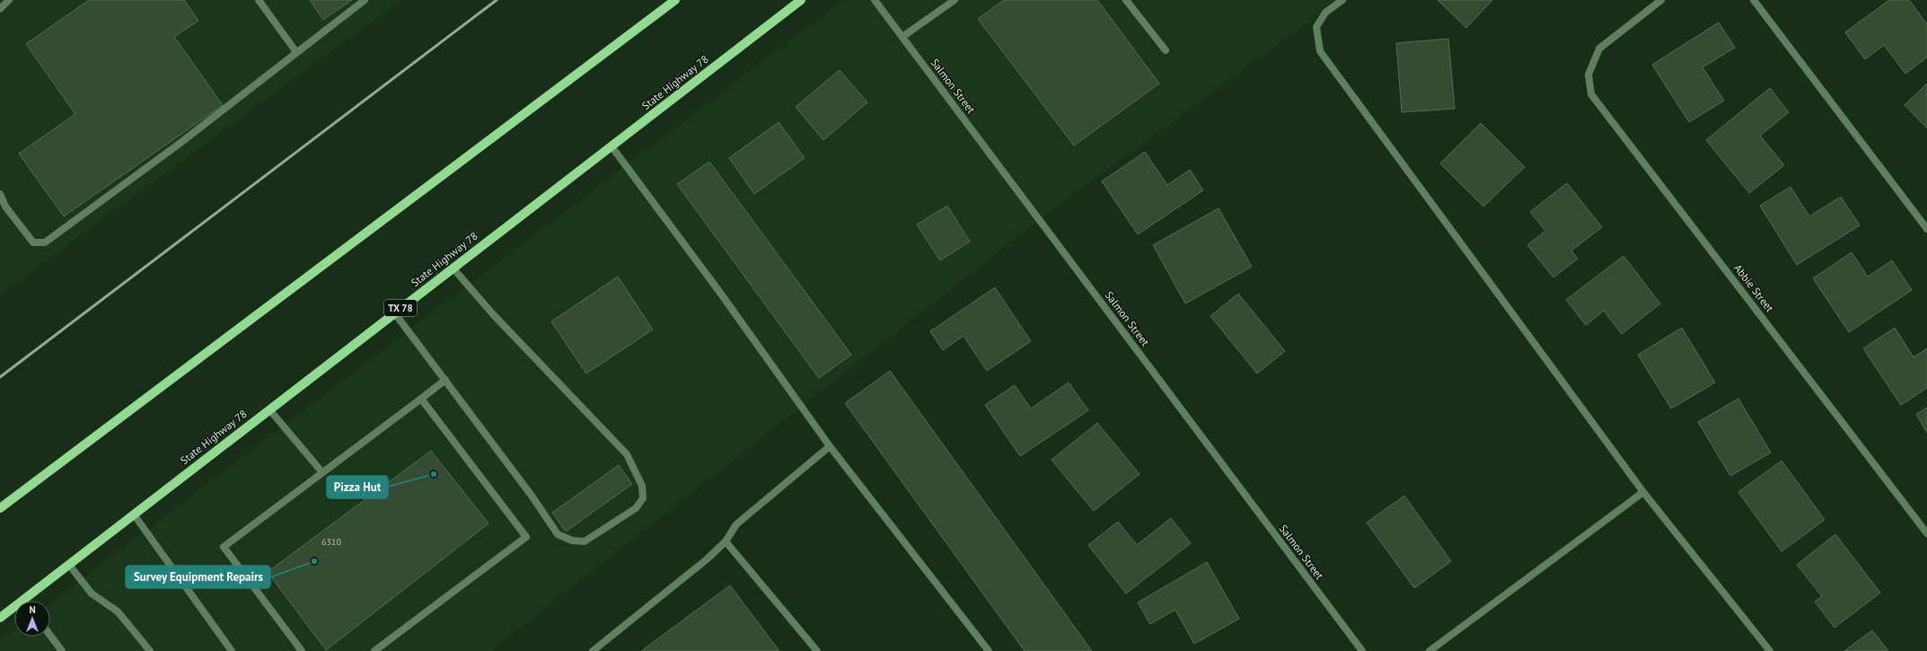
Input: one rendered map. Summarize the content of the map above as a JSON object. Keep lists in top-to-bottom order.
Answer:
{
  "streets": {
    "main road": ["State Highway 78", "TX 78"],
    "street": ["Salmon Street", "Abbie Street"]
  },
  "places": ["Pizza Hut", "Survey Equipment Repairs"],
  "house_numbers": ["6310"],
  "north": "top"
}
